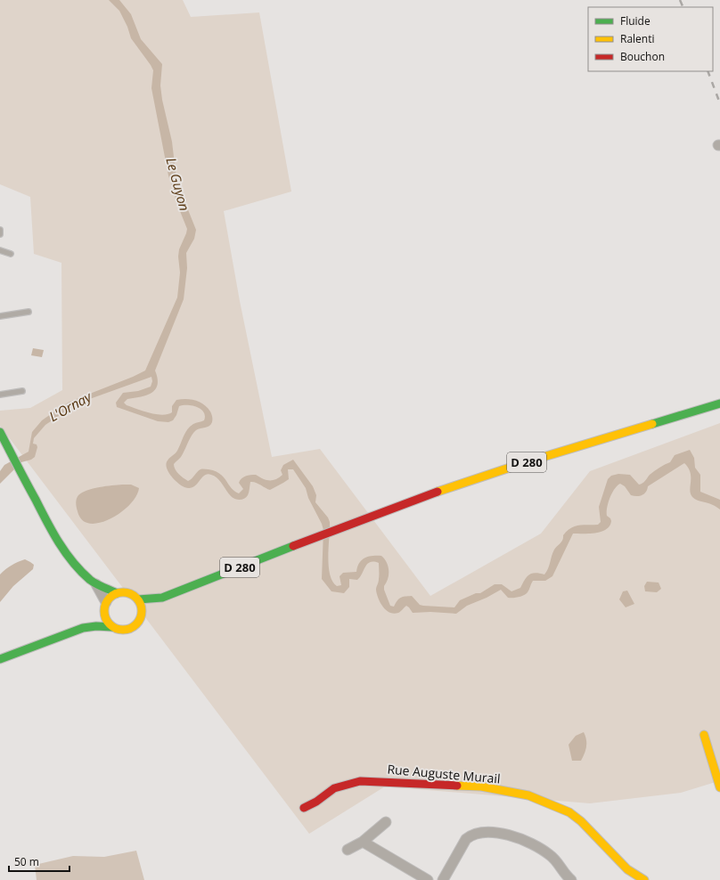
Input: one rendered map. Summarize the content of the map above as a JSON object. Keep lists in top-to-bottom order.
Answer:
{
  "streets": {
    "main road": ["D 280", "Rue Auguste Murail"]
  },
  "water": ["Le Guyon", "L'Ornay"],
  "legend": ["Fluide", "Ralenti", "Bouchon"],
  "scale_bar": "50 m"
}
